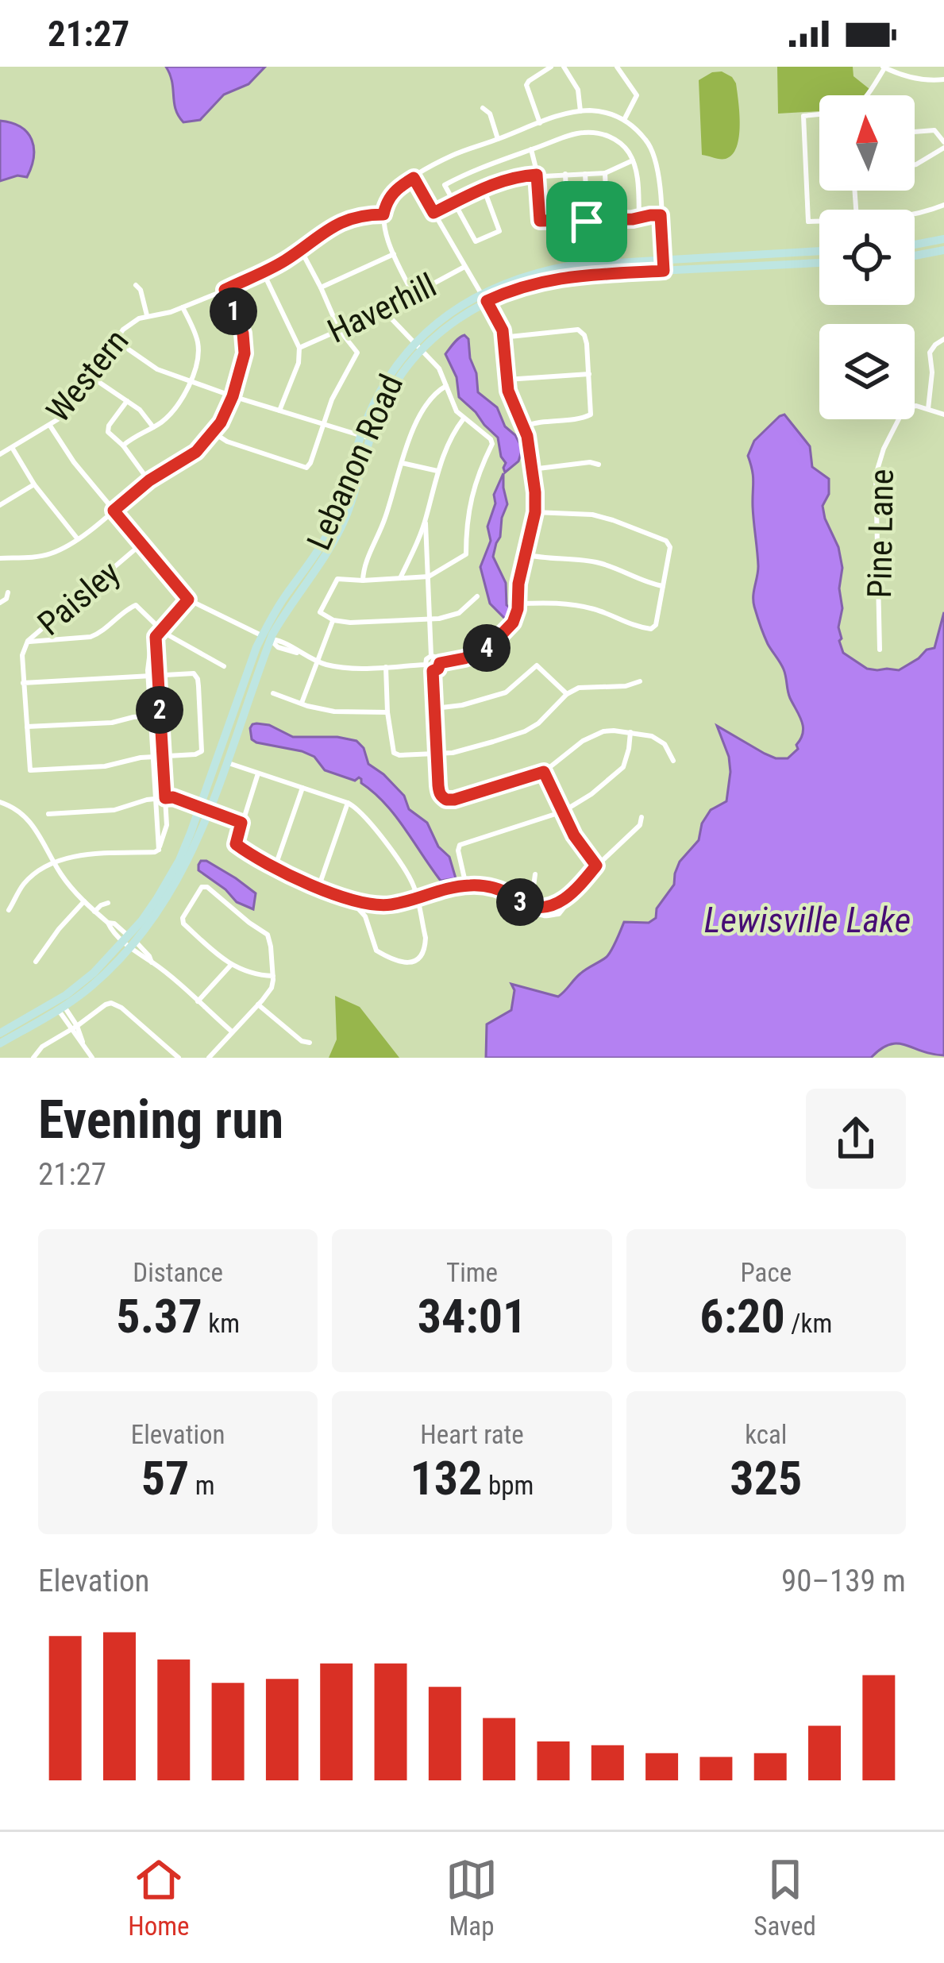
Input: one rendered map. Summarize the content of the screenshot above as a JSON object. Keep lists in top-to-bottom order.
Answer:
{
  "streets": {
    "main road": ["Lebanon Road"],
    "street": [
      "Haverhill",
      "Western",
      "Pine Lane",
      "Paisley"
    ]
  },
  "water": ["Lewisville Lake"],
  "north": "top",
  "page": {
    "status": "21:27",
    "pins": [
      "1",
      "4",
      "2",
      "3"
    ],
    "heading": ["Evening run", "21:27"],
    "stats": [
      ["Distance", "5.37 km"],
      ["Time", "34:01"],
      ["Pace", "6:20 /km"],
      ["Elevation", "57 m"],
      ["Heart rate", "132 bpm"],
      ["kcal", "325"]
    ],
    "chart": ["Elevation", "90–139 m"],
    "tabs": ["Home", "Map", "Saved"]
  }
}
